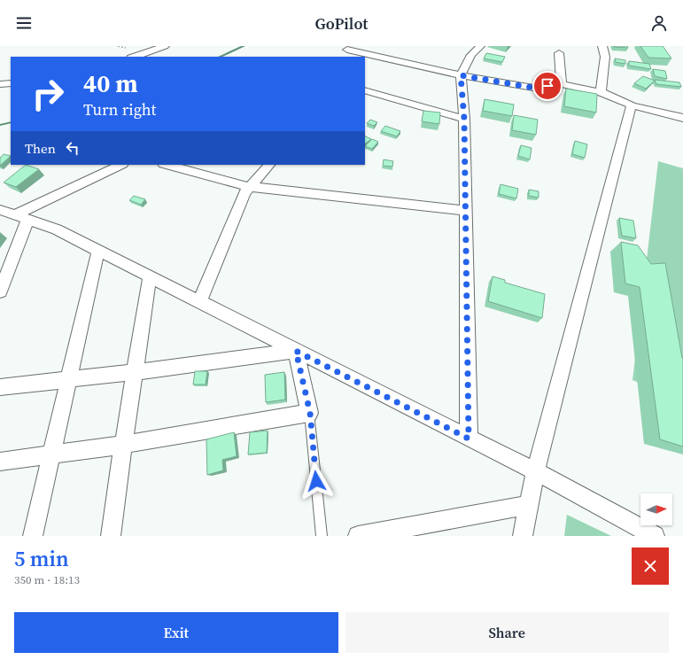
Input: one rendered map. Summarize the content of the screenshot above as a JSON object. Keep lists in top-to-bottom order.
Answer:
{
  "north": "right",
  "page": {
    "header": "GoPilot",
    "turn": ["40 m", "Turn right"],
    "then": "Then",
    "heading": ["5 min", "350 m · 18:13"],
    "buttons": ["Exit", "Share"]
  }
}
